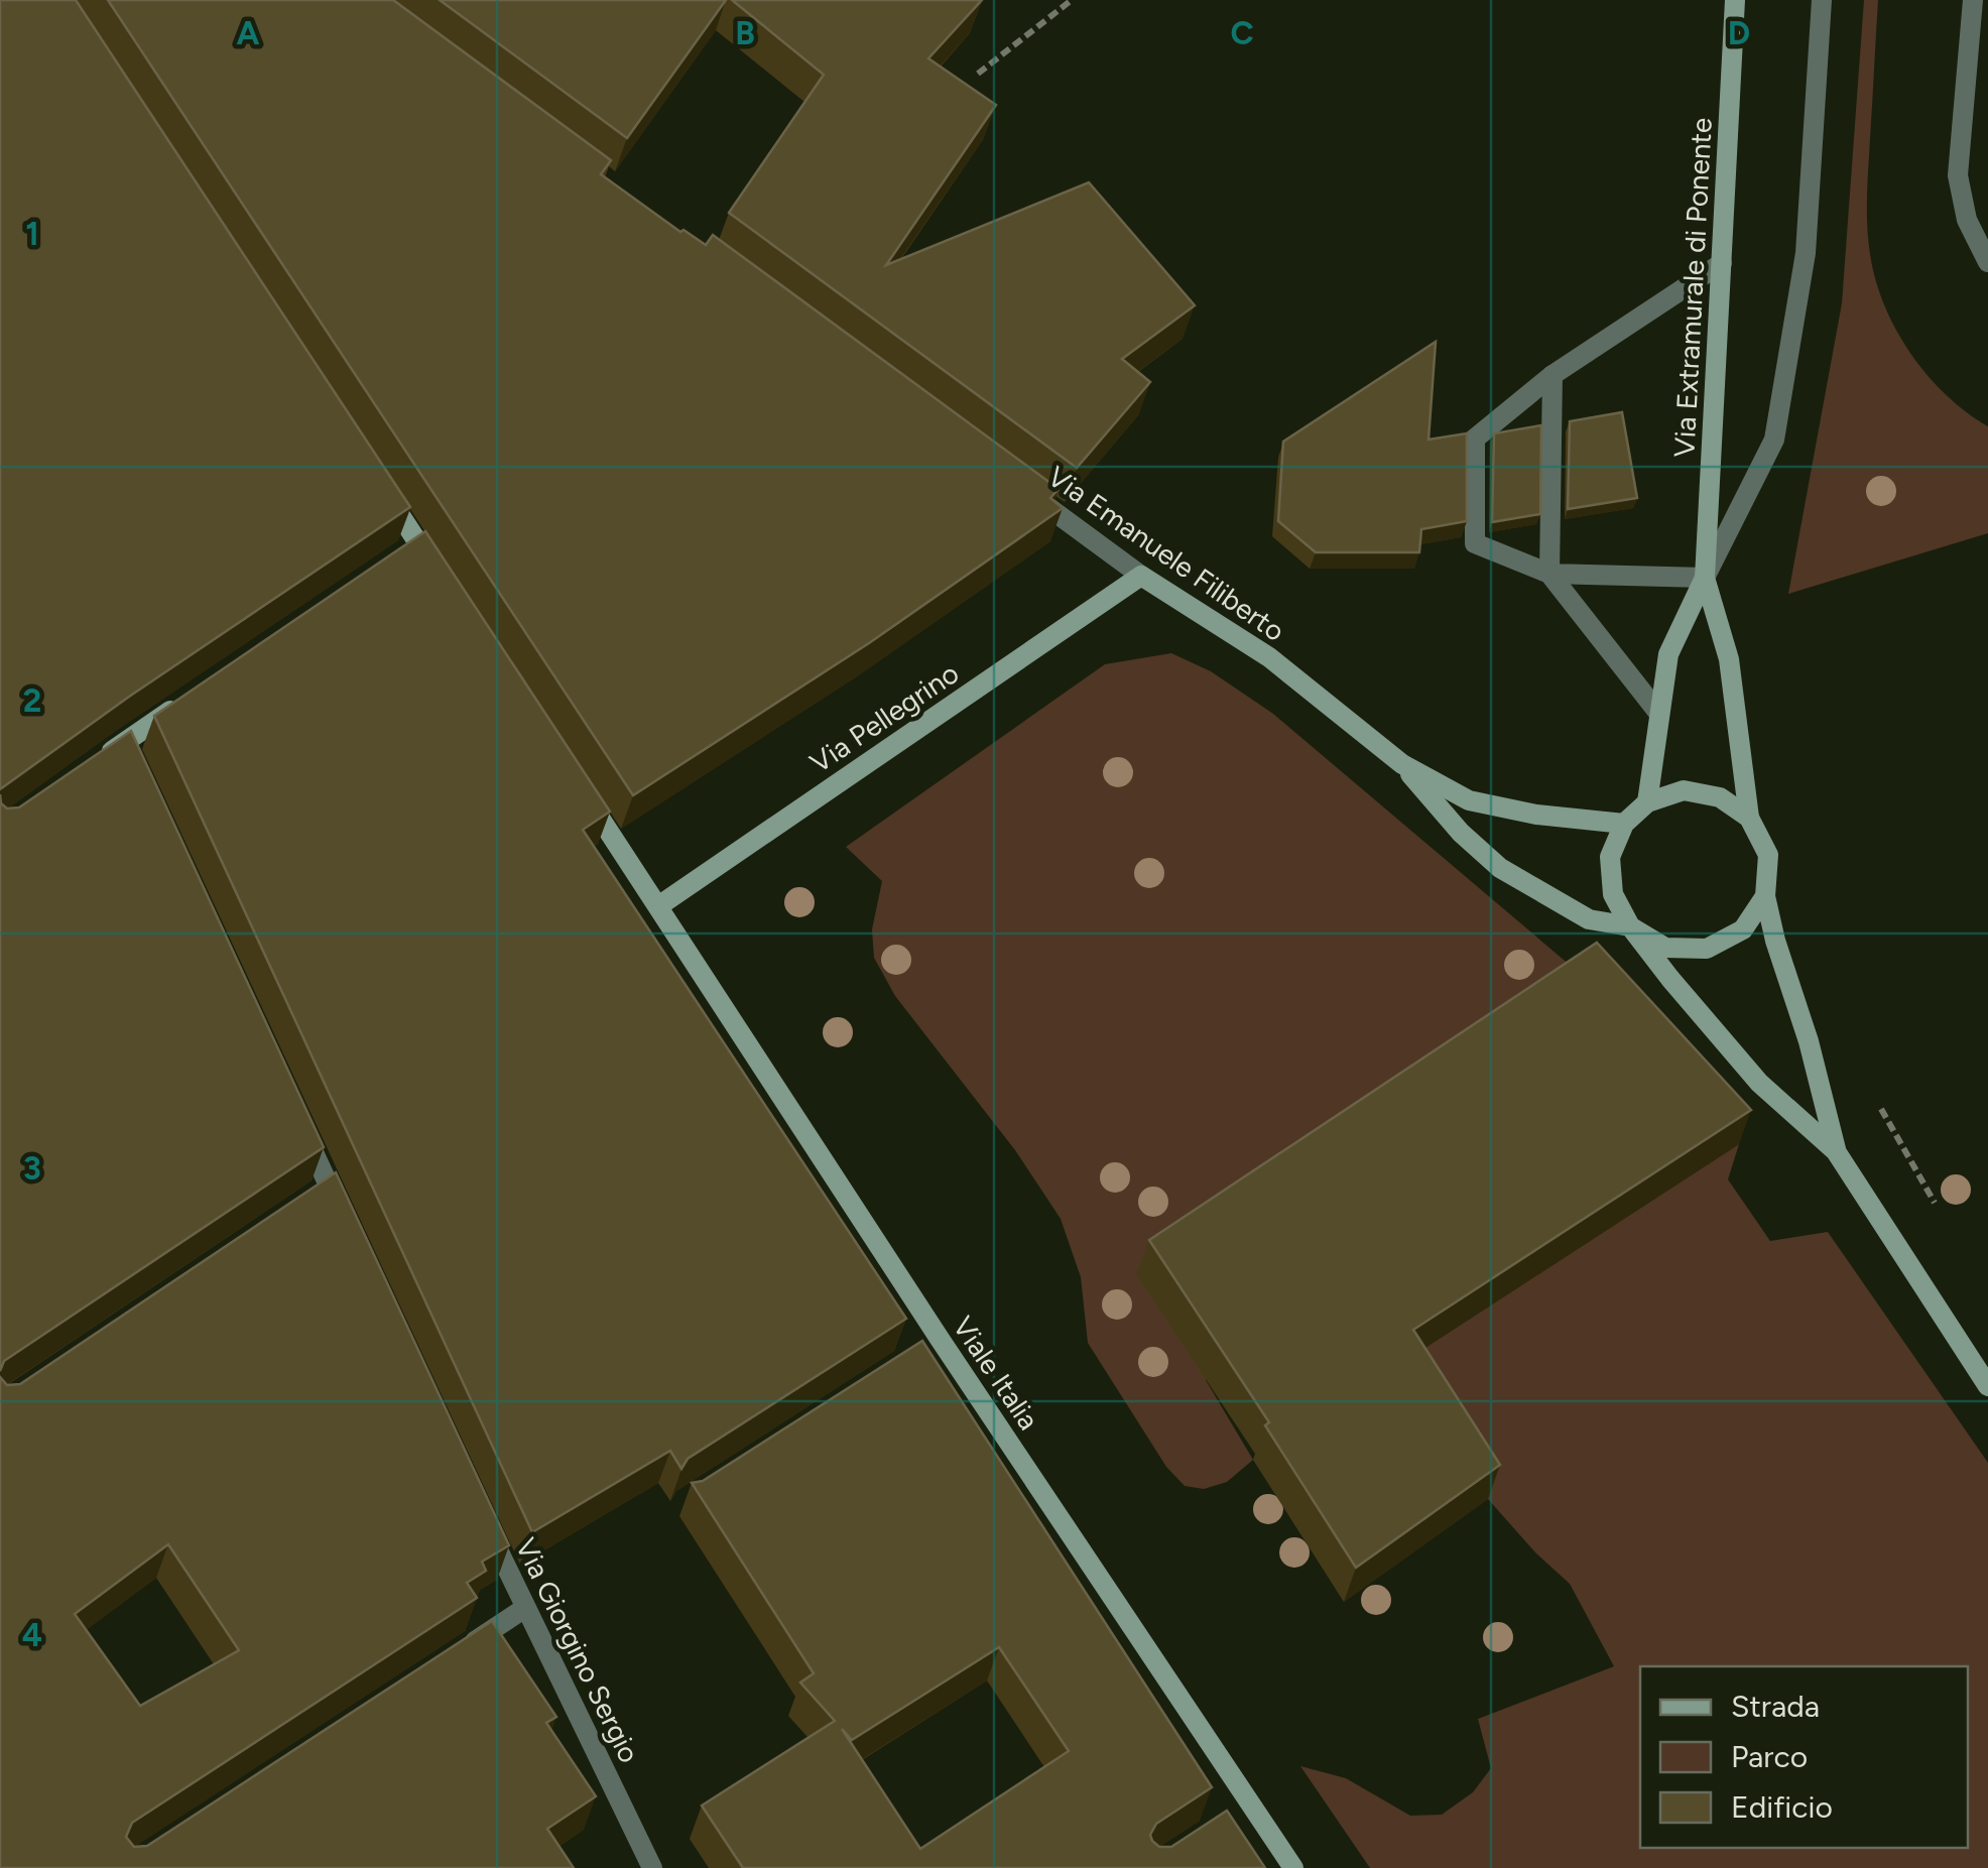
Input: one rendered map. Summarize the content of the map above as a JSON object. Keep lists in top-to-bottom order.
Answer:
{
  "streets": {
    "main road": [
      "Via Extramurale di Ponente",
      "Via Emanuele Filiberto",
      "Via Pellegrino",
      "Viale Italia"
    ],
    "street": ["Via Giorgino Sergio"]
  },
  "crossings": [
    ["Via Emanuele Filiberto", "Via Pellegrino"],
    ["Via Pellegrino", "Viale Italia"]
  ],
  "legend": ["Strada", "Parco", "Edificio"],
  "grid": {
    "columns": [
      "A",
      "B",
      "C",
      "D"
    ],
    "rows": [
      "1",
      "2",
      "3",
      "4"
    ]
  }
}
